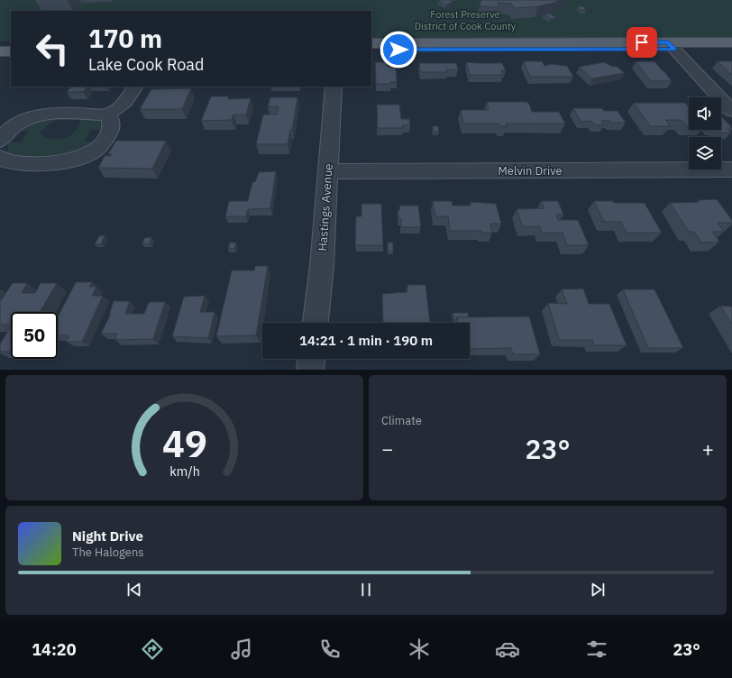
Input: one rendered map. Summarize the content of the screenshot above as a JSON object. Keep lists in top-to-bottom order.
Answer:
{
  "streets": {
    "street": ["Melvin Drive", "Hastings Avenue"]
  },
  "crossings": [
    ["Melvin Drive", "Hastings Avenue"]
  ],
  "parks": ["Forest Preserve District of Cook County"],
  "page": {
    "turn": ["170 m", "Lake Cook Road"],
    "limit": "50",
    "trip": "14:21 · 1 min · 190 m",
    "tile": "Climate",
    "heat": ["−", "23°", "+"],
    "song": ["Night Drive", "The Halogens"],
    "tabs": ["14:20", "23°"],
    "gauge": ["49", "km/h"]
  }
}
